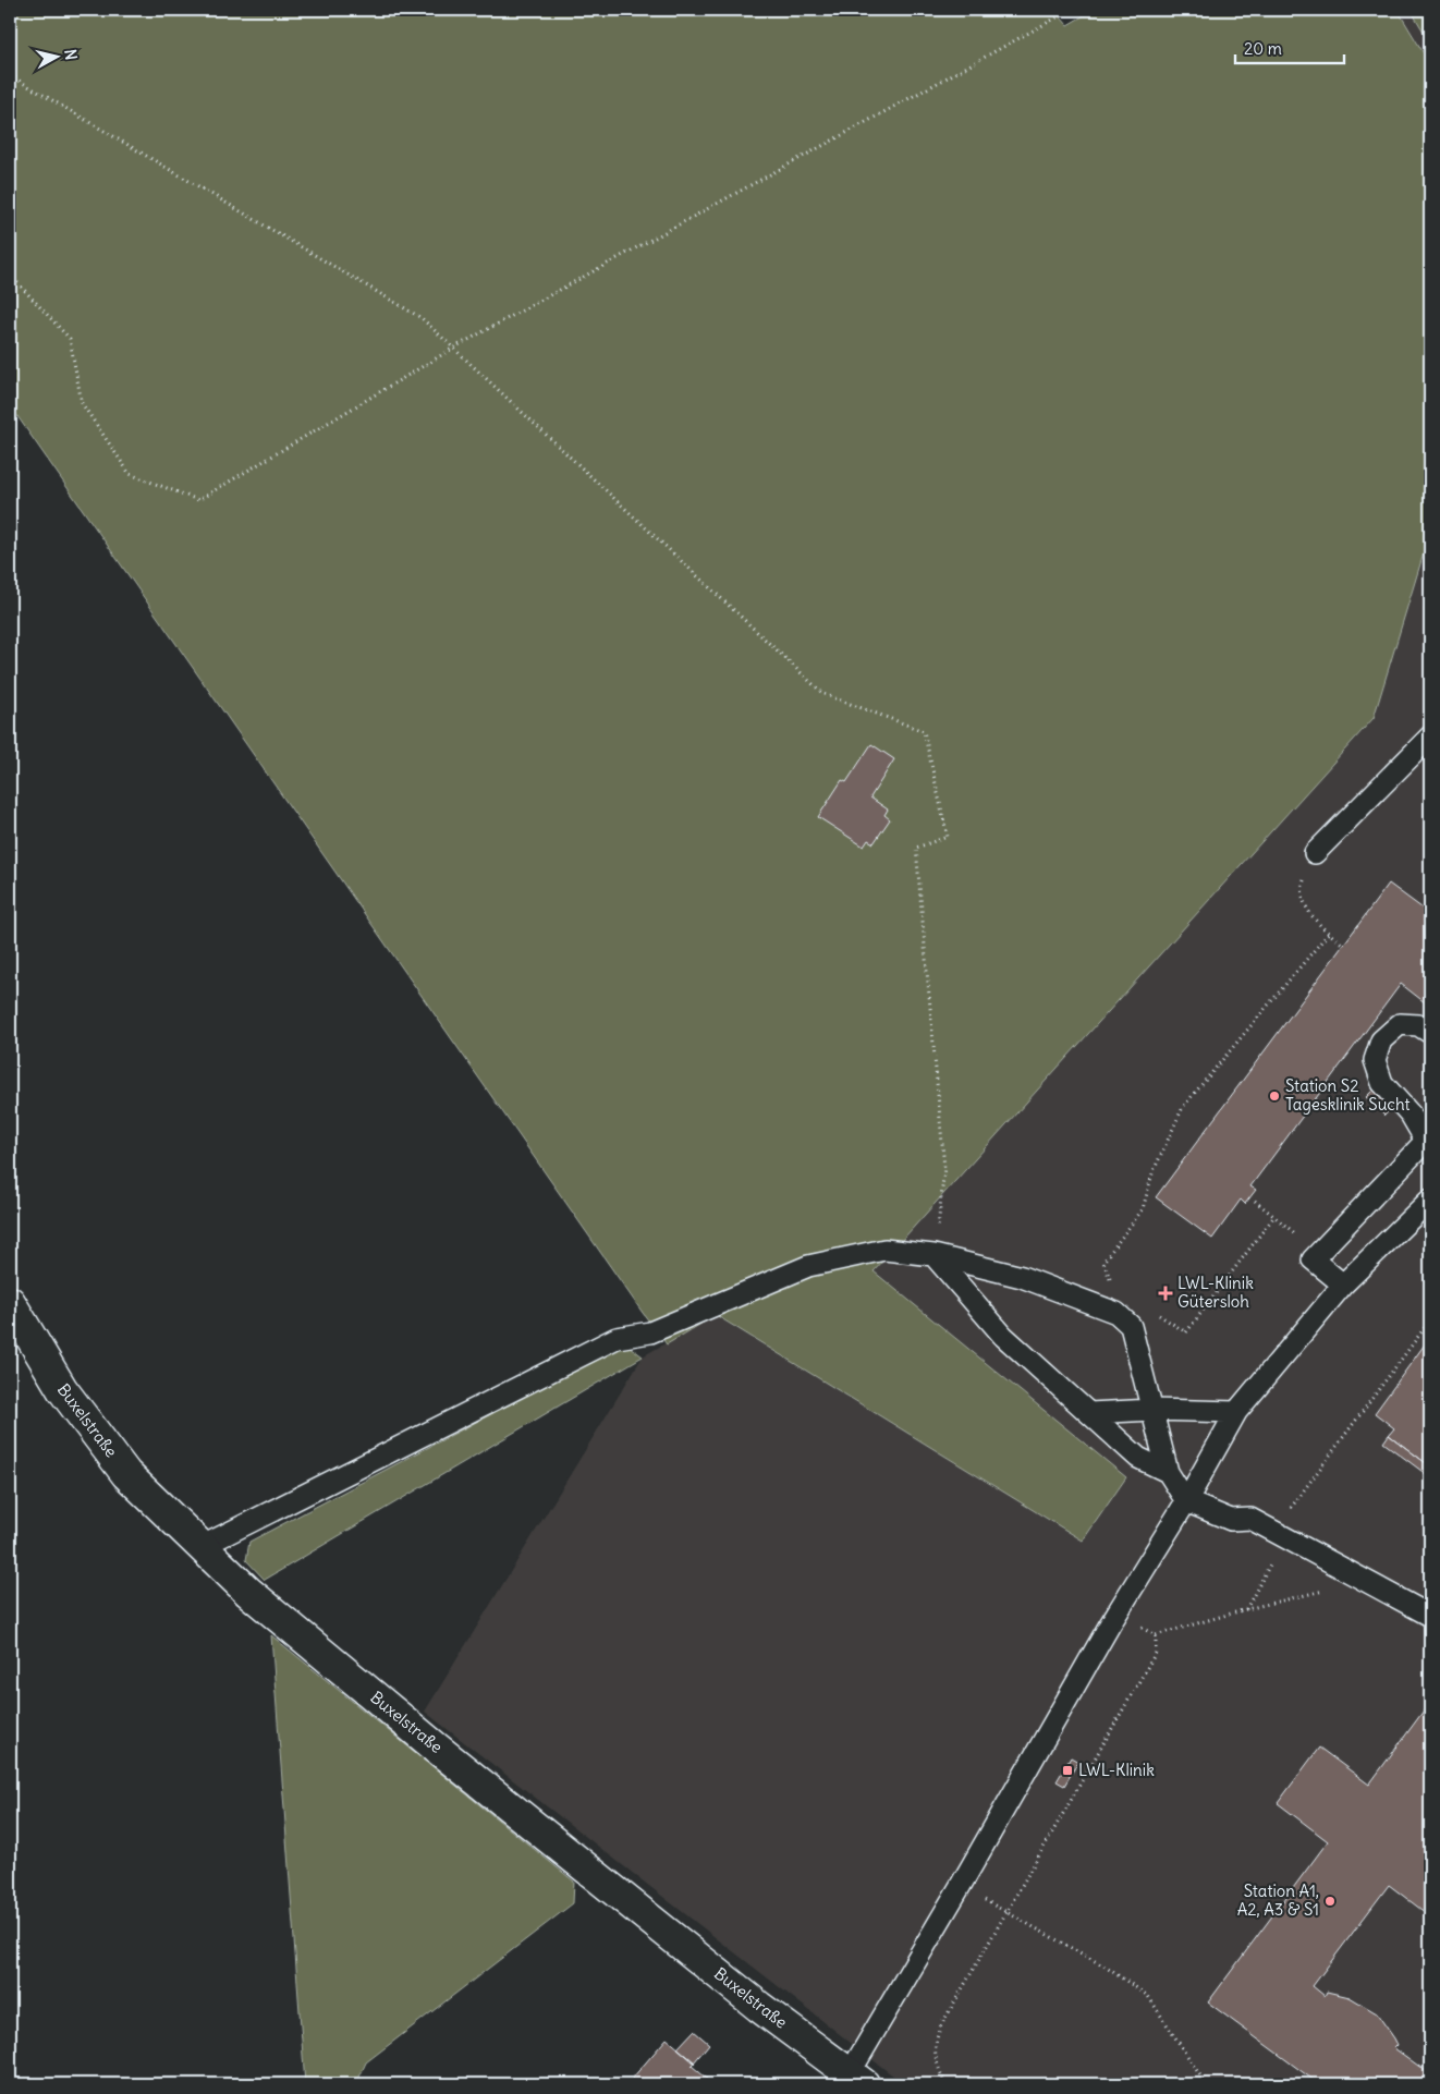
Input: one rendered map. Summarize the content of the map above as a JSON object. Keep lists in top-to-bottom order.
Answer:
{
  "streets": {
    "street": ["Buxelstraße"]
  },
  "places": {
    "other": ["Station S2 Tagesklinik Sucht", "Station A1, A2, A3 & S1"],
    "health": ["LWL-Klinik Gütersloh"],
    "transit": ["LWL-Klinik"]
  },
  "scale_bar": "20 m",
  "north": "right"
}
